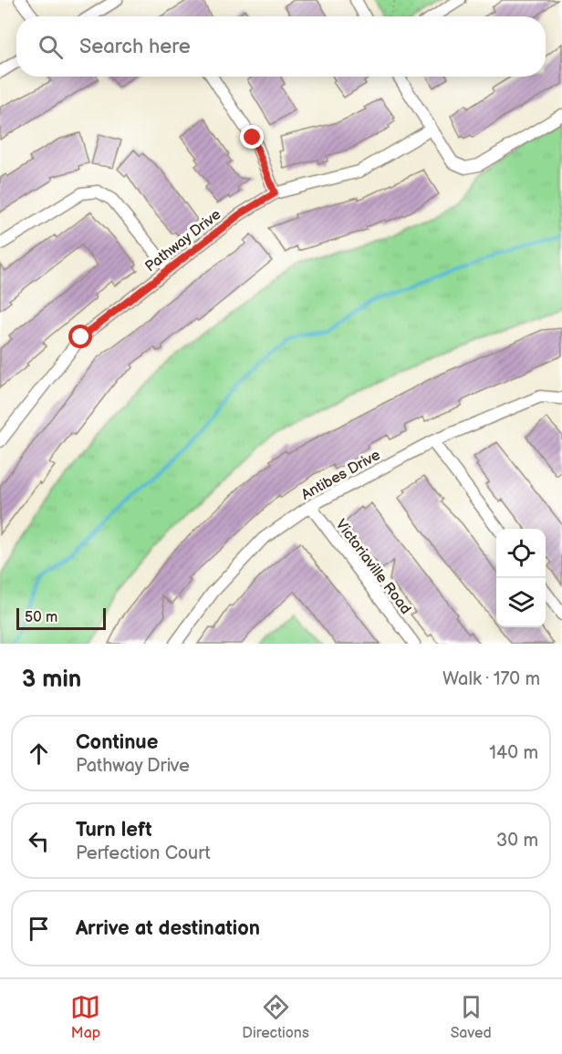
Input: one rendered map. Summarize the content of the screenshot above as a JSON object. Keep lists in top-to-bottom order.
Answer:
{
  "streets": {
    "street": ["Pathway Drive", "Antibes Drive", "Victoriaville Road"]
  },
  "crossings": [
    ["Antibes Drive", "Victoriaville Road"]
  ],
  "scale_bar": "50 m",
  "page": {
    "search": "Search here",
    "scale": "50 m",
    "heading": ["3 min", "Walk · 170 m"],
    "list": [
      ["Continue", "Pathway Drive", "140 m"],
      ["Turn left", "Perfection Court", "30 m"],
      "Arrive at destination"
    ],
    "nav": ["Map", "Directions", "Saved"]
  }
}
